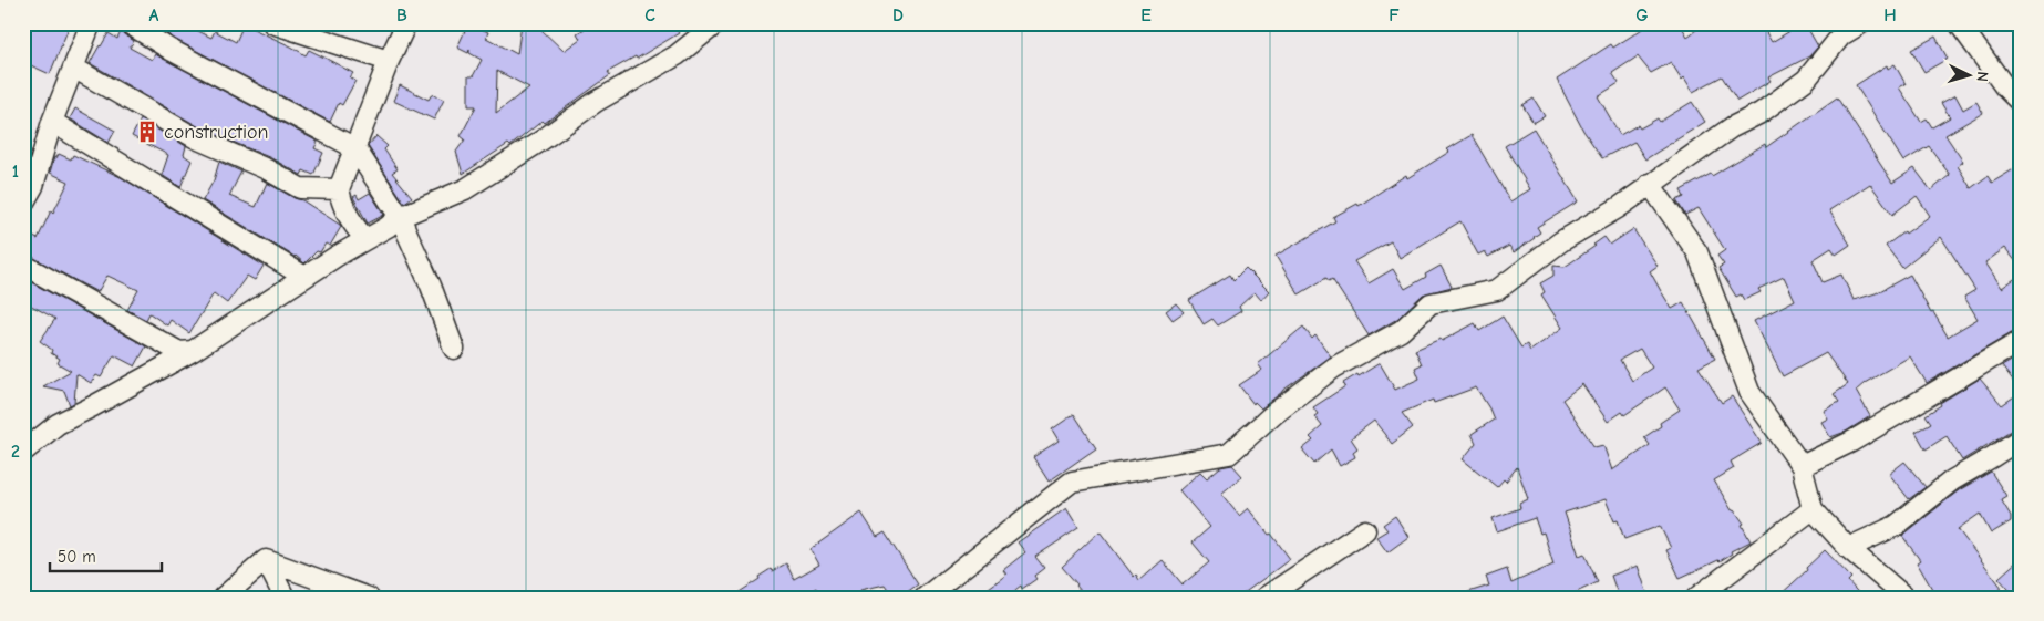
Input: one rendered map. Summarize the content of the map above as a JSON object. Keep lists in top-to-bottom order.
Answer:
{
  "places": {
    "building": ["construction"]
  },
  "scale_bar": "50 m",
  "north": "right",
  "grid": {
    "columns": [
      "A",
      "B",
      "C",
      "D",
      "E",
      "F",
      "G",
      "H"
    ],
    "rows": ["1", "2"]
  }
}
